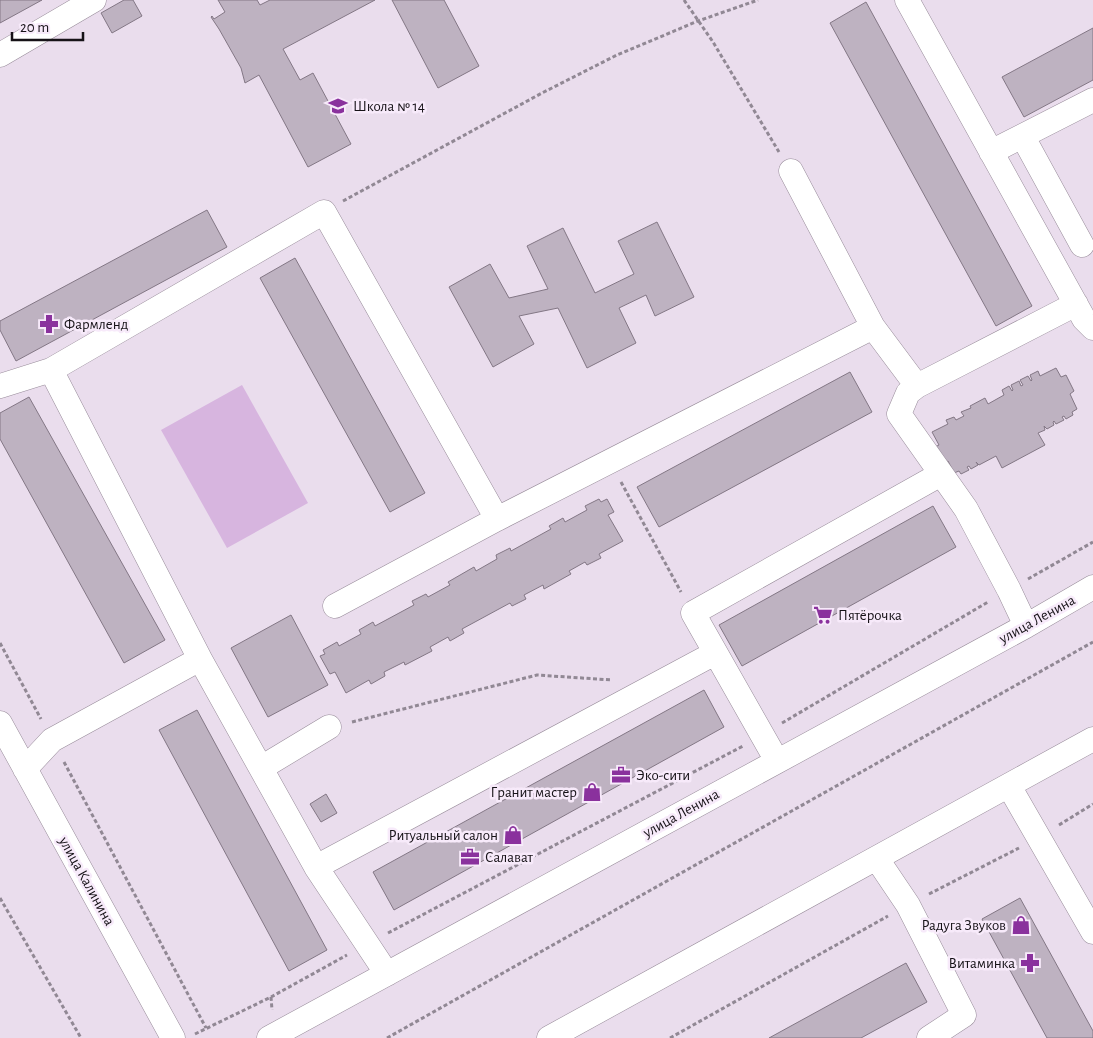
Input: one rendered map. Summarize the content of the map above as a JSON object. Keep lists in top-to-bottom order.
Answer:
{
  "streets": {
    "street": ["улица Ленина", "улица Калинина"]
  },
  "places": {
    "school or university": ["Школа № 14"],
    "pharmacy": ["Фармленд", "Витаминка"],
    "supermarket": ["Пятёрочка"],
    "office": ["Эко-сити", "Салават"],
    "shop": ["Гранит мастер", "Ритуальный салон", "Радуга Звуков"]
  },
  "scale_bar": "20 m"
}
